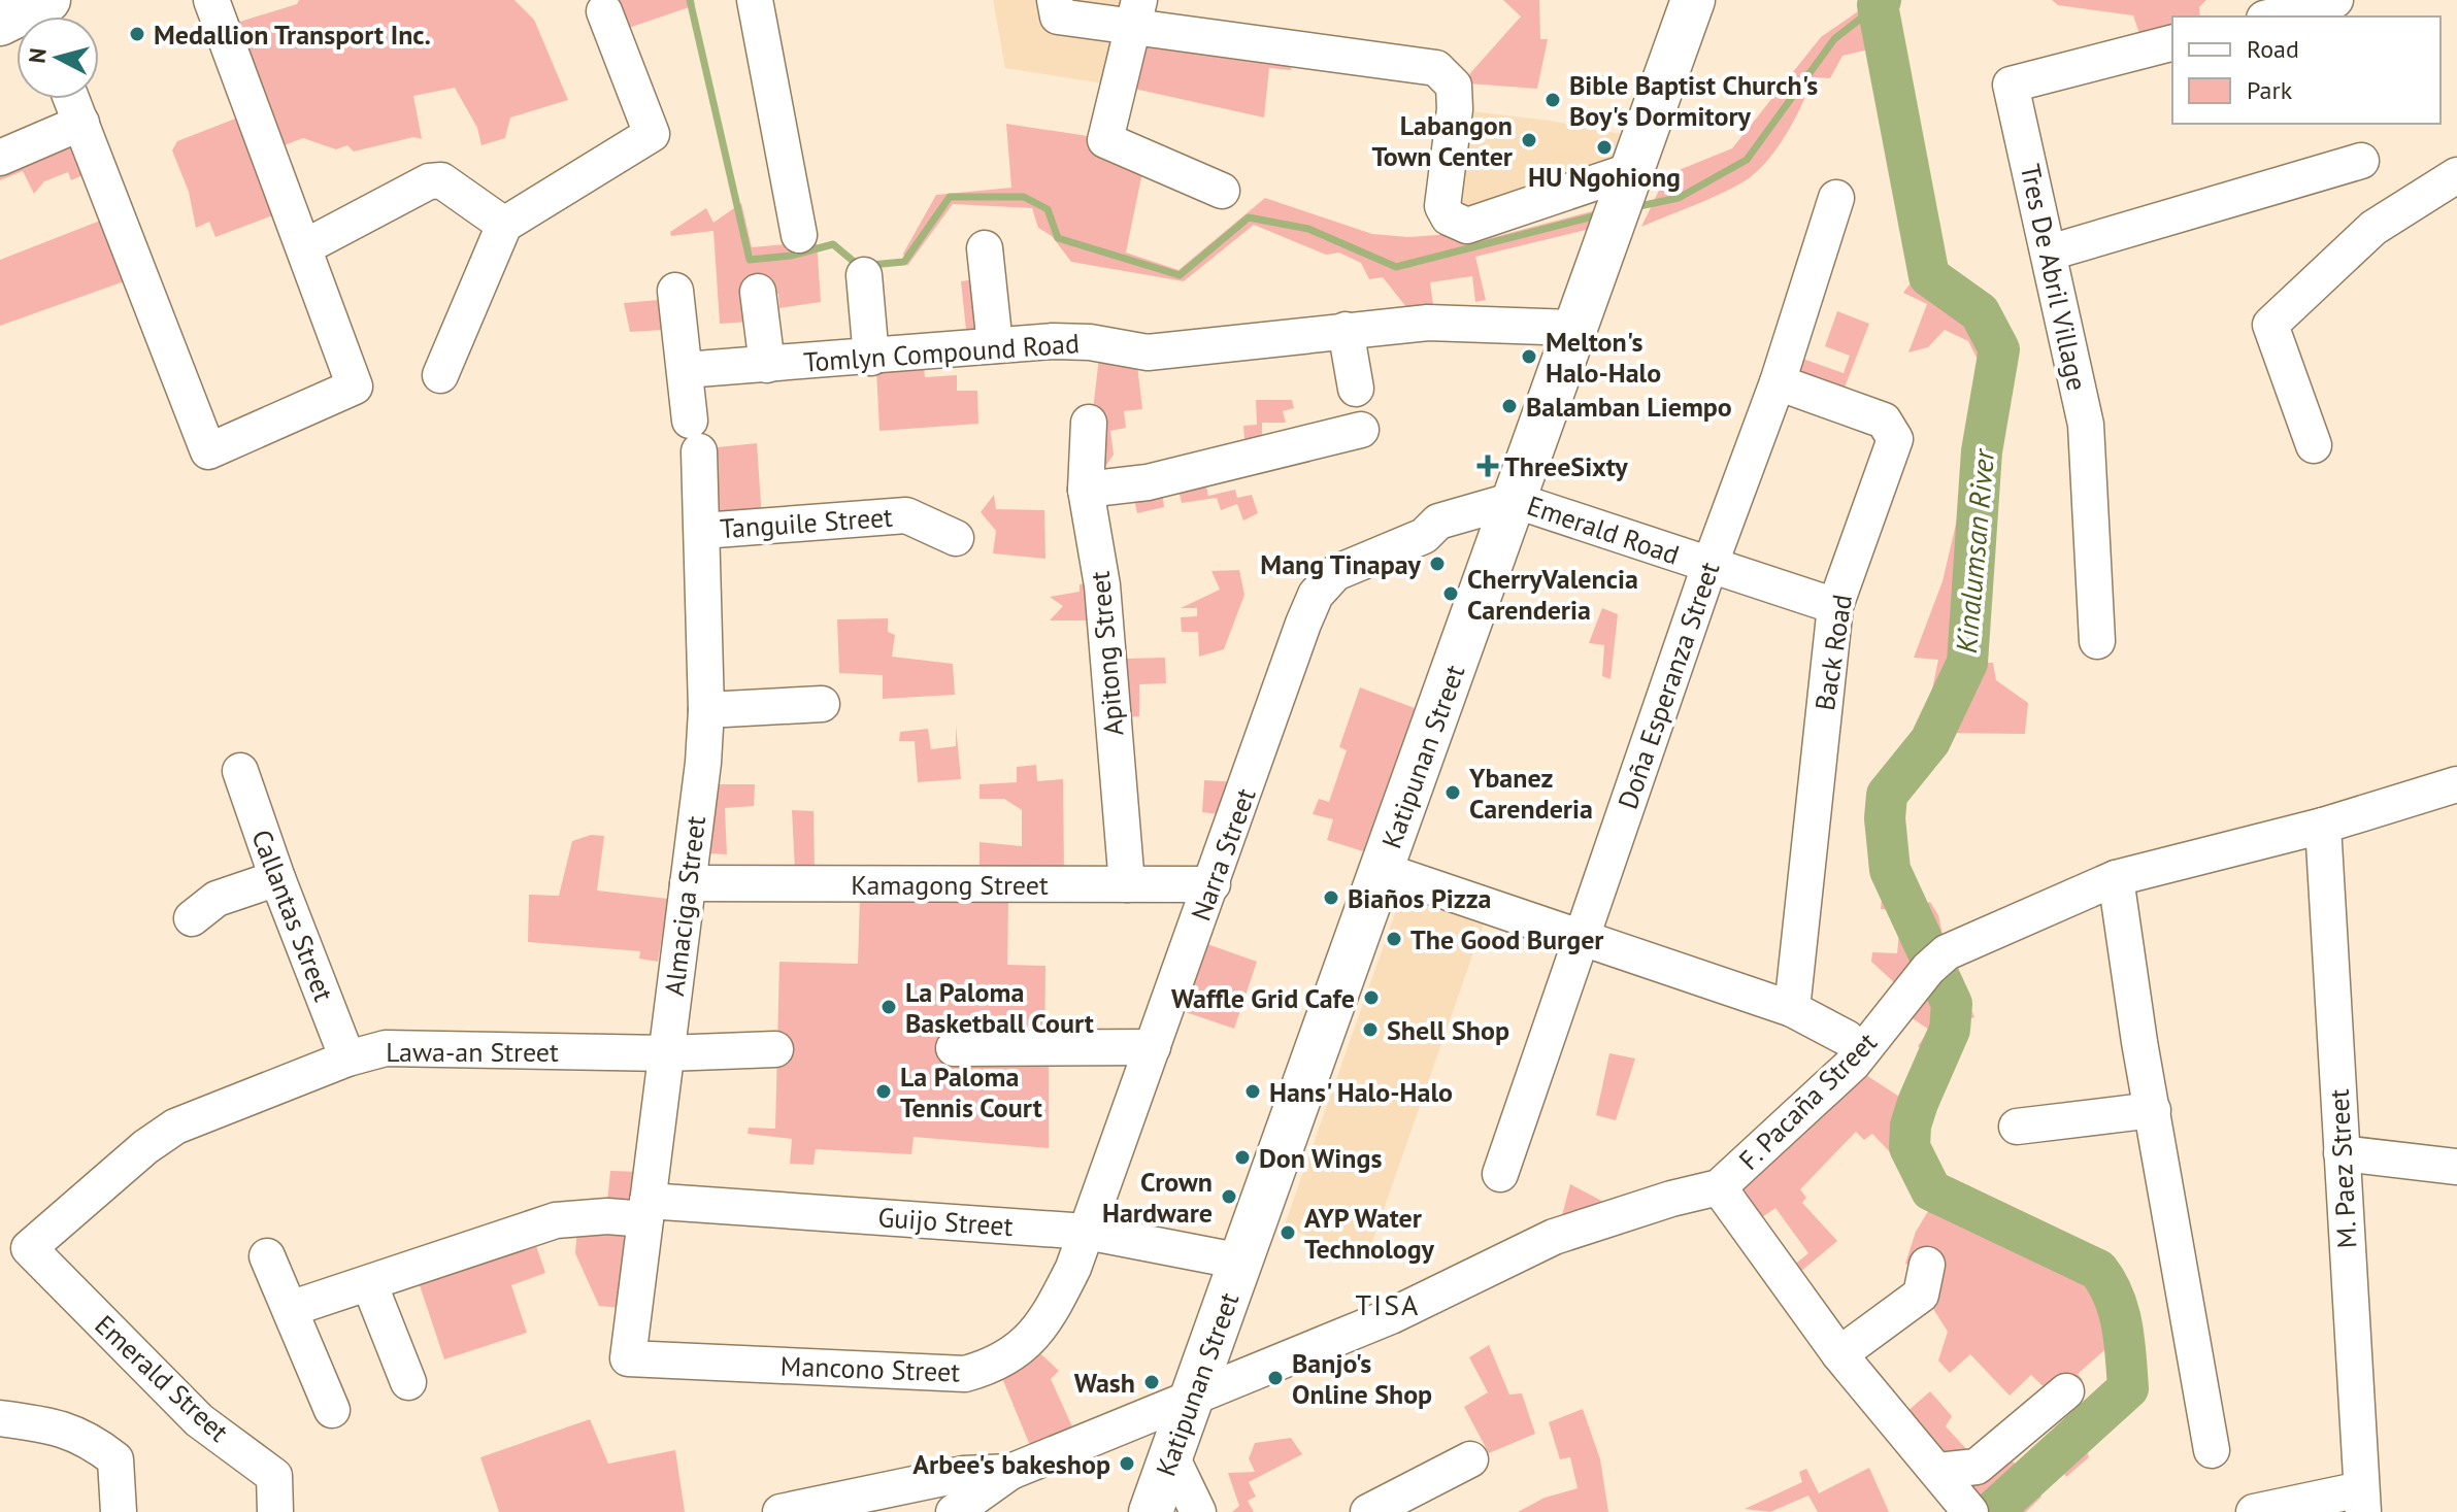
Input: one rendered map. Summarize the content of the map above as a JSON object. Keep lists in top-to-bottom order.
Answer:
{
  "streets": {
    "main road": ["Katipunan Street"],
    "street": [
      "Tres De Abril Village",
      "Tomlyn Compound Road",
      "Tanguile Street",
      "Emerald Road",
      "Back Road",
      "Apitong Street",
      "Doña Esperanza Street",
      "Narra Street",
      "Kamagong Street",
      "Almaciga Street",
      "Callantas Street",
      "Lawa-an Street",
      "F. Pacaña Street",
      "M. Paez Street",
      "Guijo Street",
      "Mancono Street",
      "Emerald Street"
    ]
  },
  "crossings": [
    ["Tomlyn Compound Road", "Katipunan Street"],
    ["Tomlyn Compound Road", "Almaciga Street"],
    ["Tanguile Street", "Almaciga Street"],
    ["Emerald Road", "Back Road"],
    ["Emerald Road", "Doña Esperanza Street"],
    ["Emerald Road", "Katipunan Street"],
    ["Emerald Road", "Narra Street"],
    ["Back Road", "Doña Esperanza Street"],
    ["Apitong Street", "Kamagong Street"],
    ["Katipunan Street", "Narra Street"],
    ["Katipunan Street", "F. Pacaña Street"],
    ["Katipunan Street", "Guijo Street"],
    ["Narra Street", "Kamagong Street"],
    ["Narra Street", "Guijo Street"],
    ["Narra Street", "Mancono Street"],
    ["Kamagong Street", "Almaciga Street"],
    ["Almaciga Street", "Lawa-an Street"],
    ["Almaciga Street", "Guijo Street"],
    ["Almaciga Street", "Mancono Street"],
    ["Callantas Street", "Lawa-an Street"],
    ["Lawa-an Street", "Emerald Street"],
    ["F. Pacaña Street", "M. Paez Street"],
    ["Guijo Street", "Mancono Street"]
  ],
  "districts": ["TISA"],
  "water": ["Kinalumsan River"],
  "places": {
    "other": [
      "Medallion Transport Inc.",
      "Bible Baptist Church's Boy's Dormitory",
      "Labangon Town Center",
      "HU Ngohiong",
      "Melton's Halo-Halo",
      "Balamban Liempo",
      "Mang Tinapay",
      "CherryValencia Carenderia",
      "Ybanez Carenderia",
      "Biaños Pizza",
      "The Good Burger",
      "Waffle Grid Cafe",
      "La Paloma Basketball Court",
      "Shell Shop",
      "La Paloma Tennis Court",
      "Hans' Halo-Halo",
      "Don Wings",
      "Crown Hardware",
      "AYP Water Technology",
      "Banjo's Online Shop",
      "Wash",
      "Arbee's bakeshop"
    ],
    "health": ["ThreeSixty"]
  },
  "legend": ["Road", "Park"],
  "north": "left"
}
